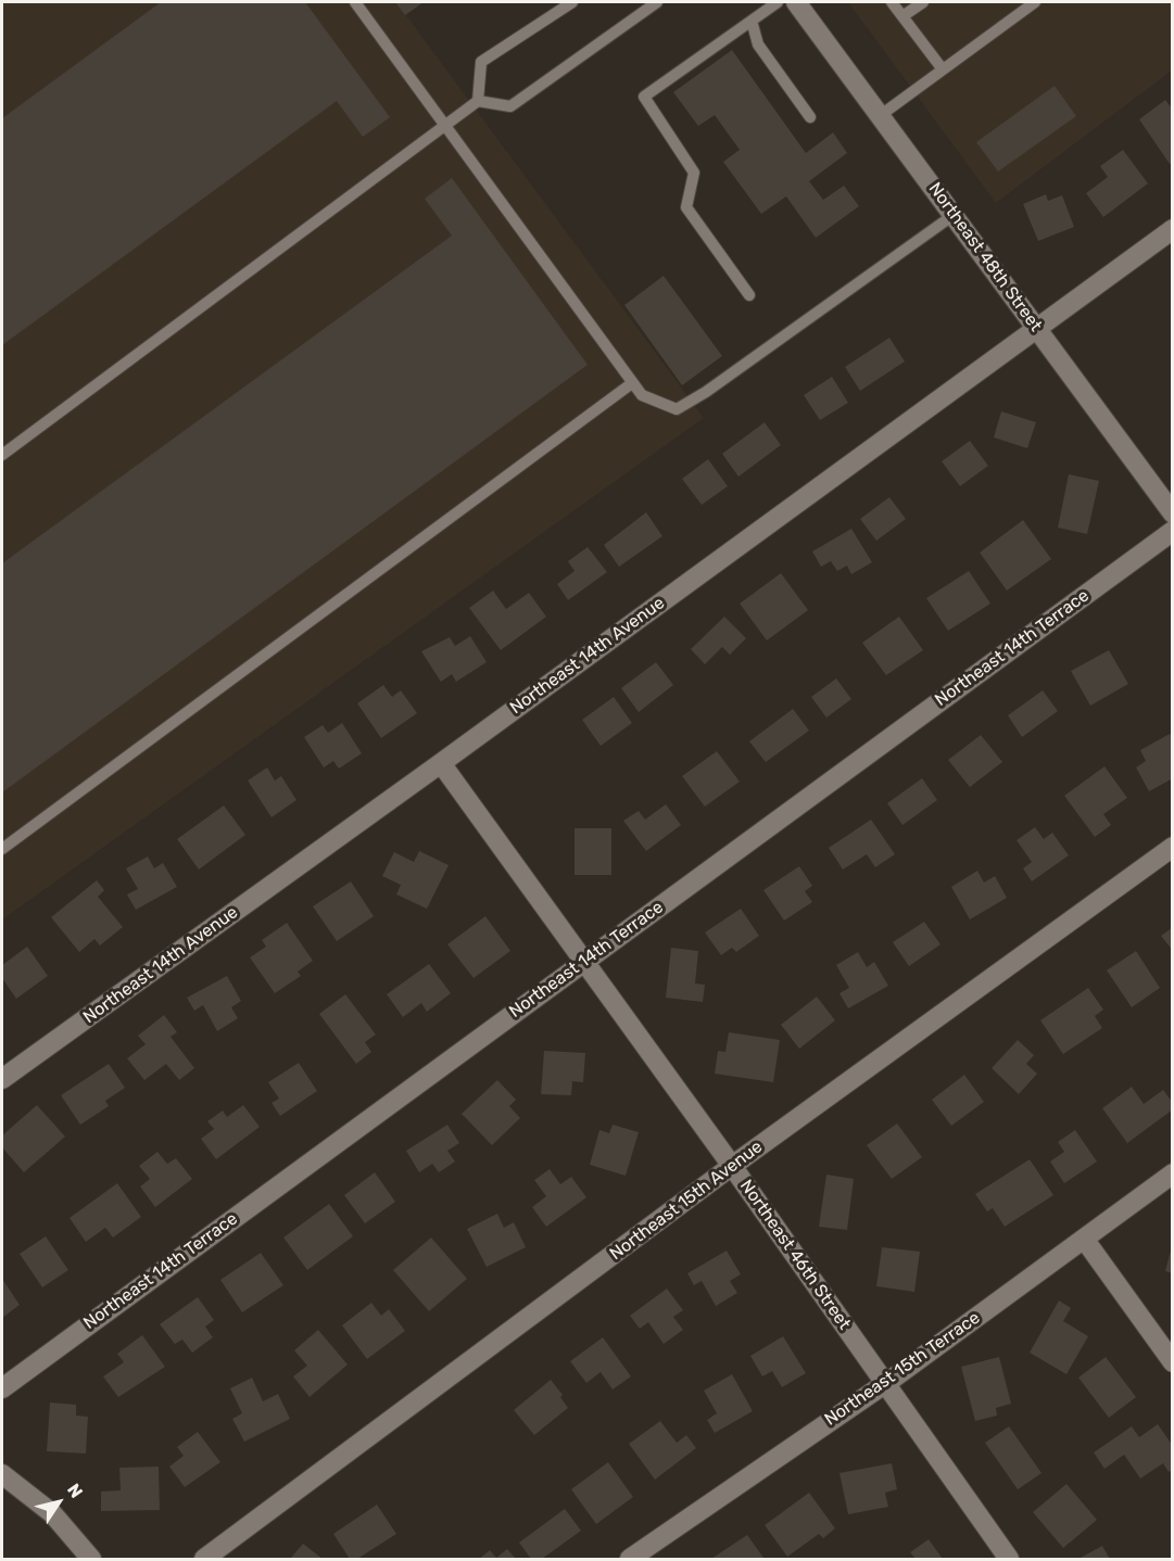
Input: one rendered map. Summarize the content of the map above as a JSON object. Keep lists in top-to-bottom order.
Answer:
{
  "streets": {
    "street": [
      "Northeast 48th Street",
      "Northeast 14th Terrace",
      "Northeast 14th Avenue",
      "Northeast 15th Avenue",
      "Northeast 46th Street",
      "Northeast 15th Terrace"
    ]
  },
  "crossings": [
    ["Northeast 48th Street", "Northeast 14th Avenue"],
    ["Northeast 14th Terrace", "Northeast 46th Street"],
    ["Northeast 14th Avenue", "Northeast 46th Street"],
    ["Northeast 15th Avenue", "Northeast 46th Street"],
    ["Northeast 46th Street", "Northeast 15th Terrace"]
  ],
  "north": "top right"
}
